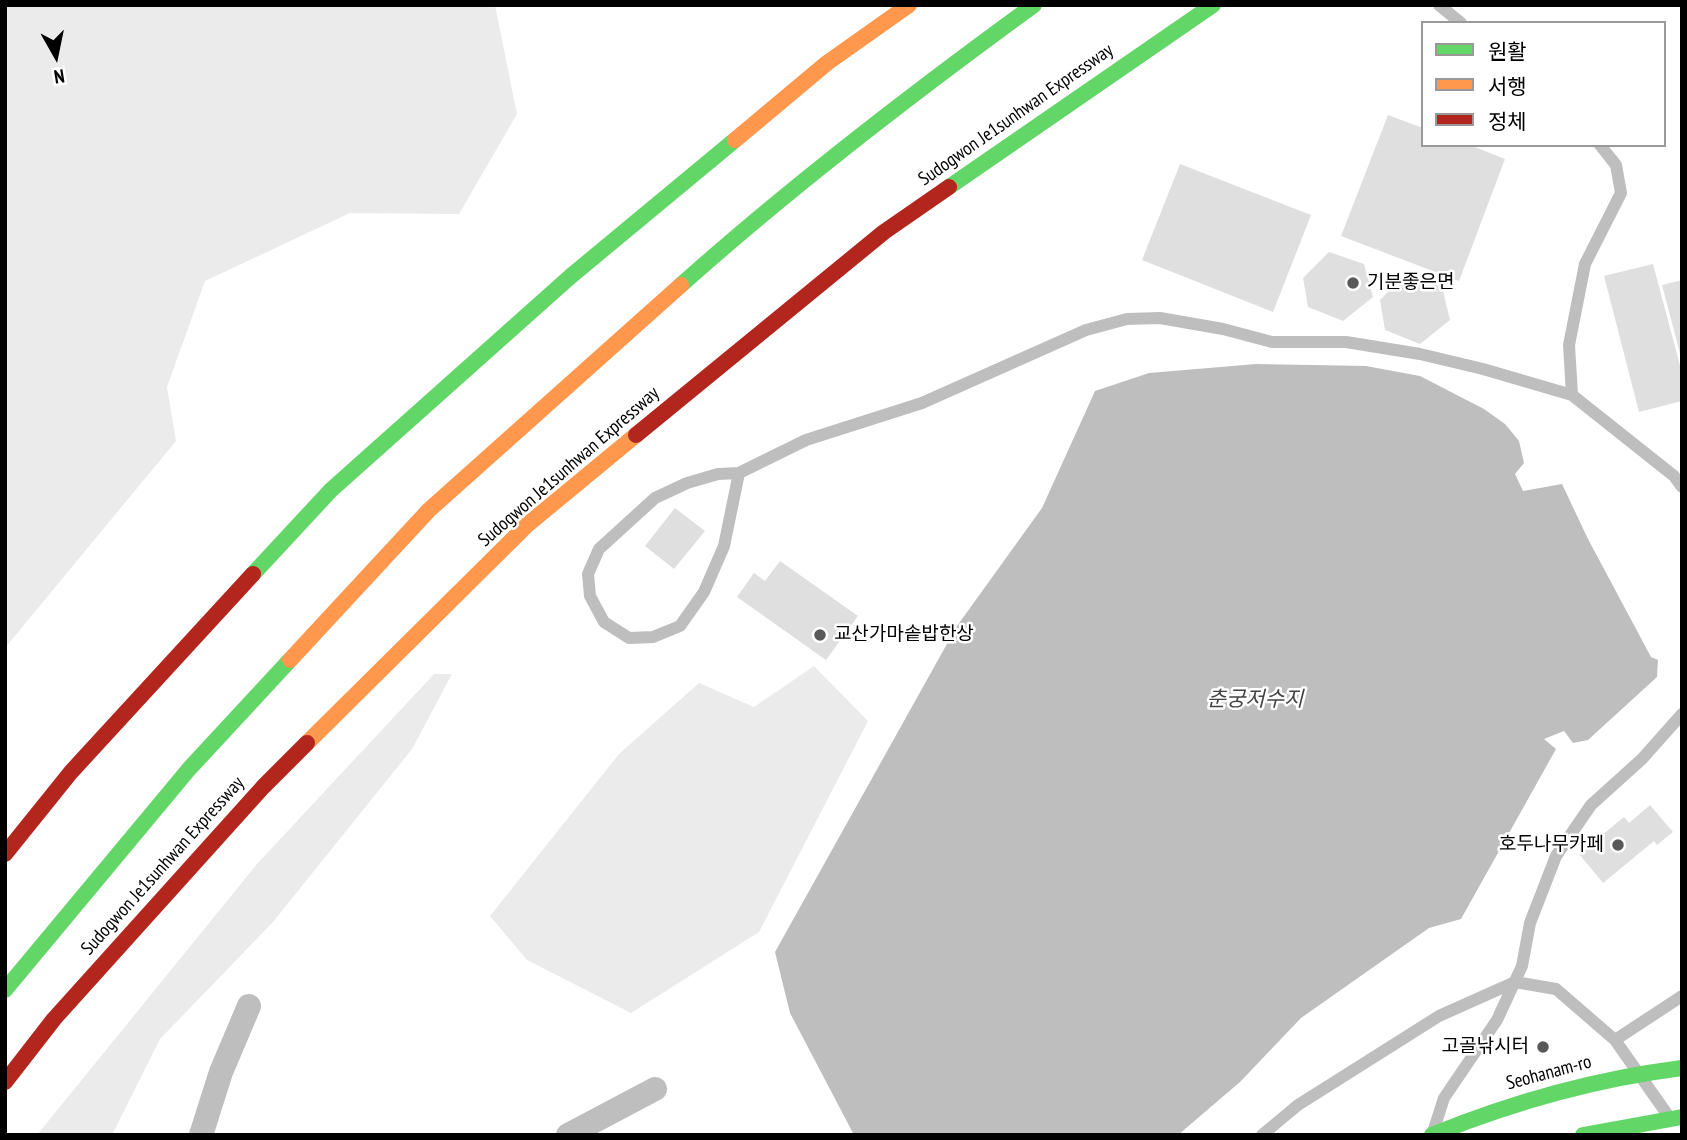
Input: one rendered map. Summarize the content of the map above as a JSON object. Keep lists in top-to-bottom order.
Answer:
{
  "streets": {
    "main road": ["Sudogwon Je1sunhwan Expressway", "Seohanam-ro"]
  },
  "water": ["춘궁저수지"],
  "places": [
    "기분좋은면",
    "교산가마솥밥한상",
    "호두나무카페",
    "고골낚시터"
  ],
  "legend": ["원활", "서행", "정체"],
  "north": "bottom"
}
